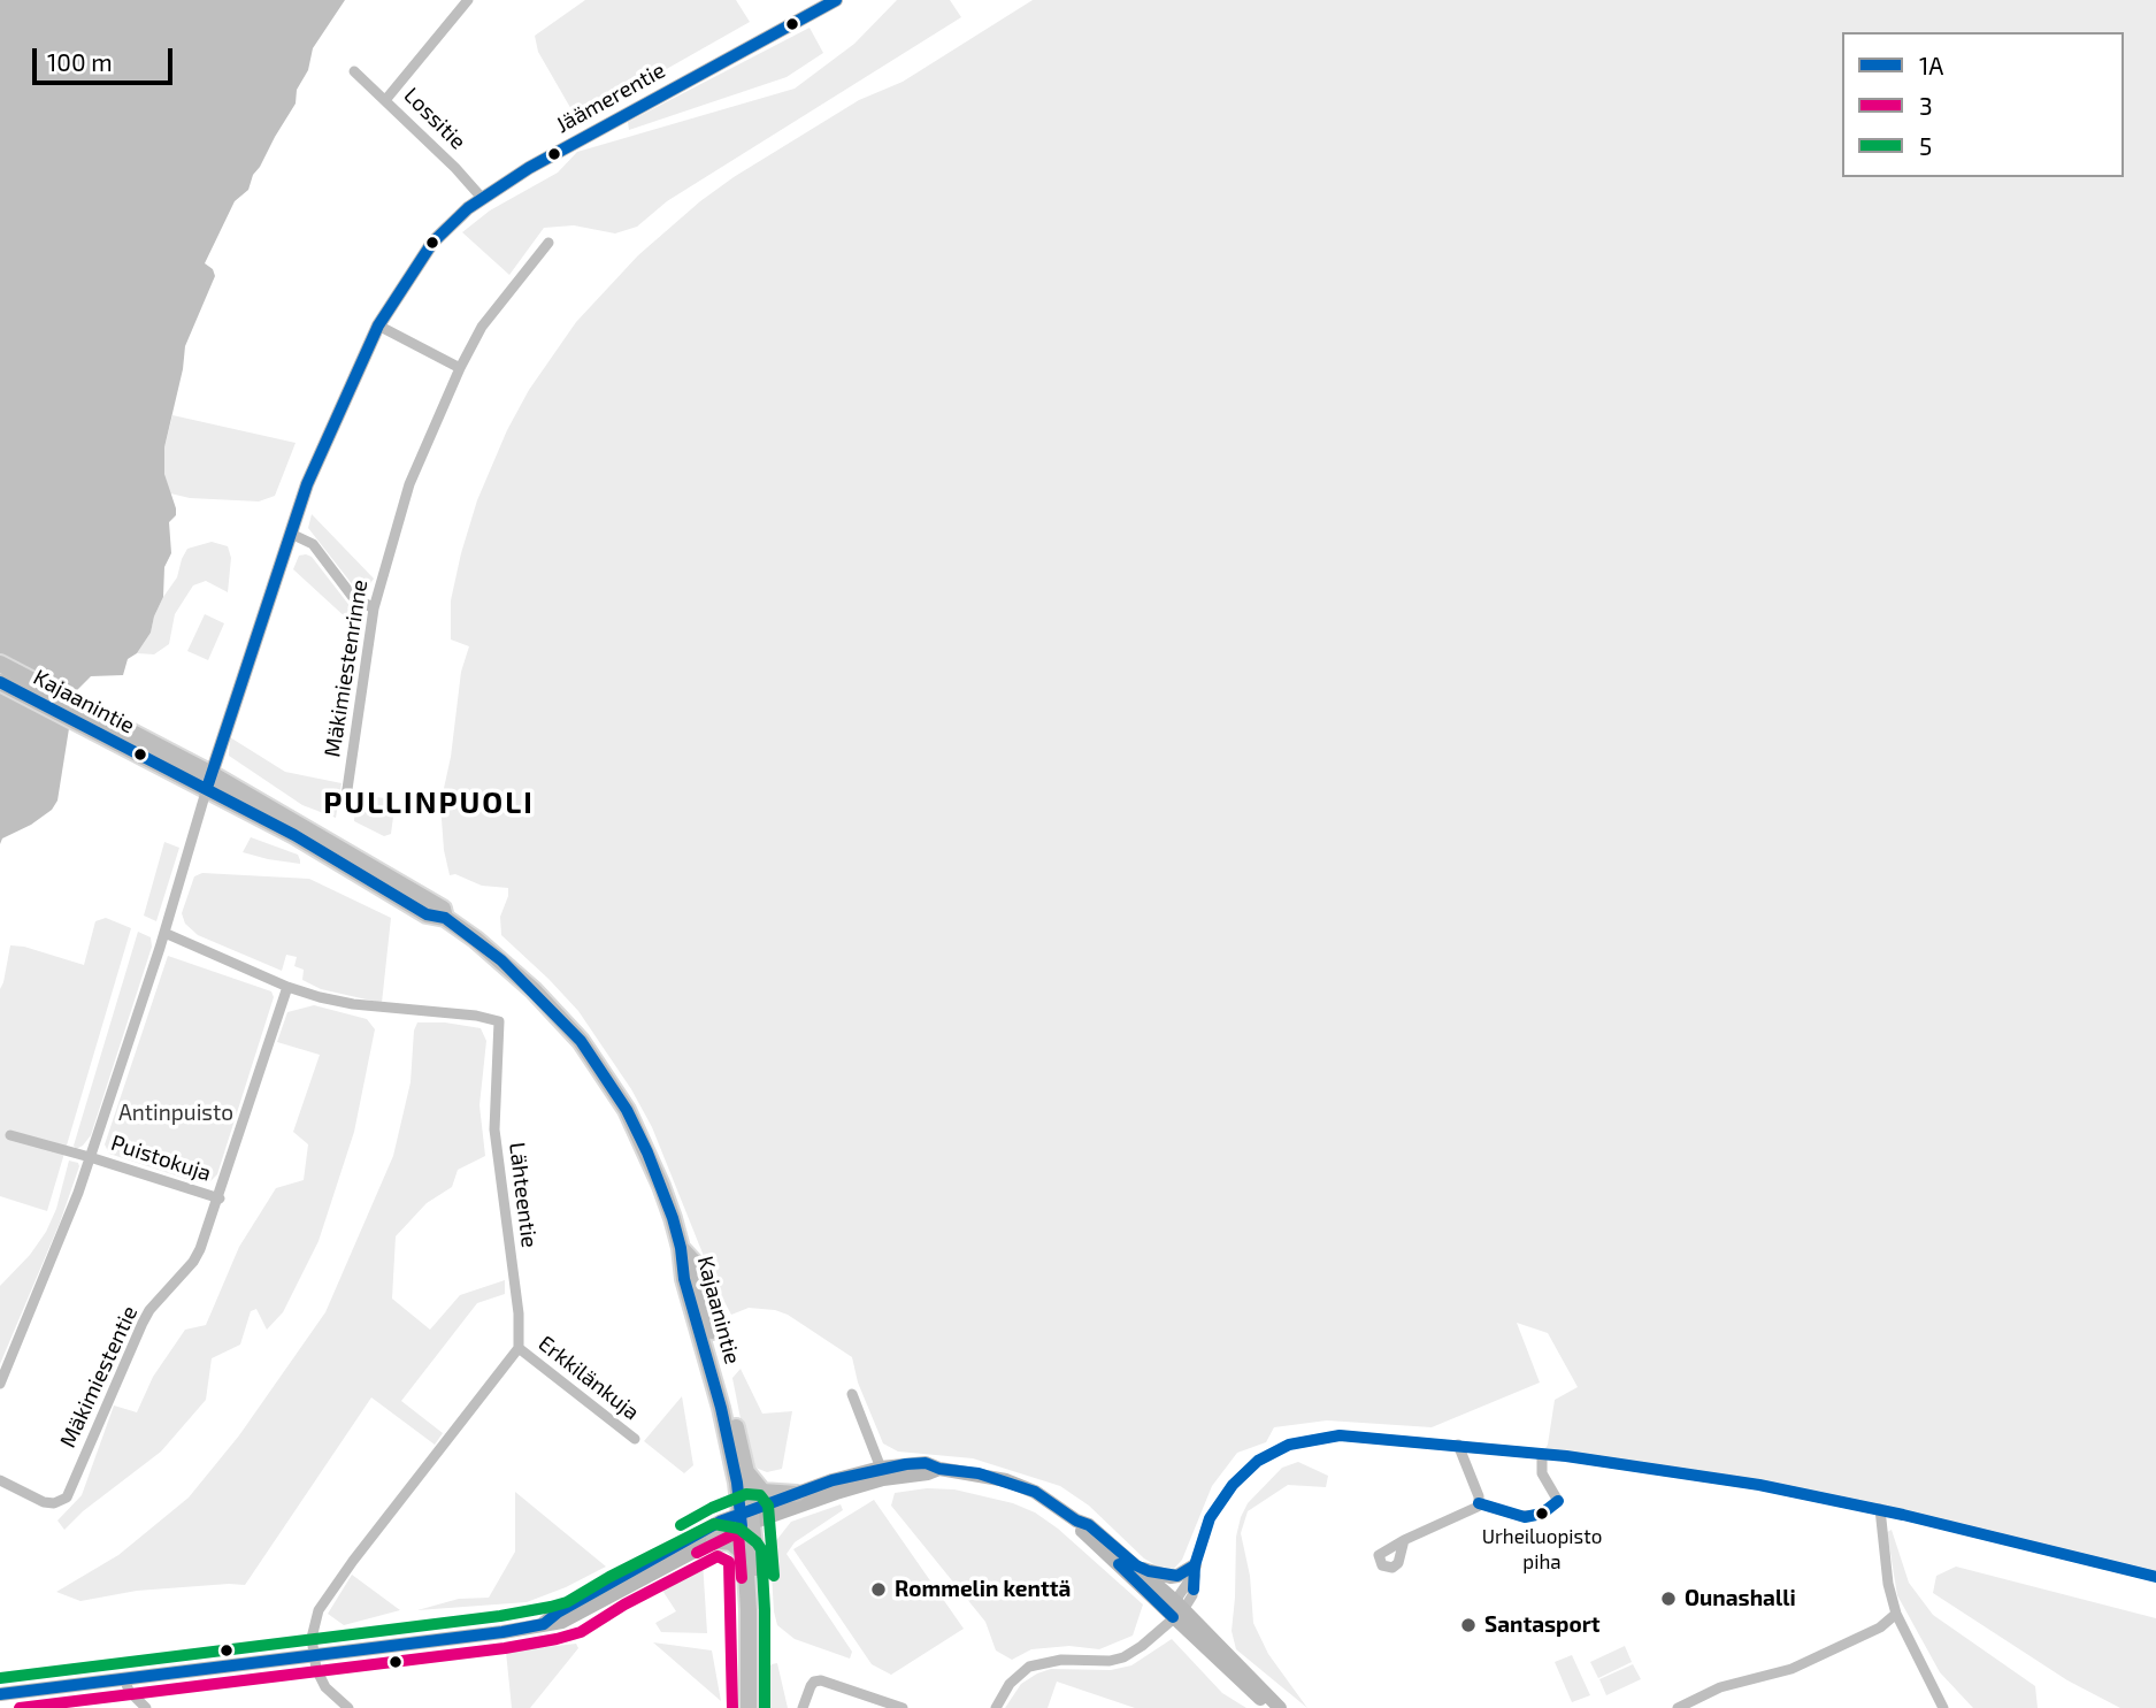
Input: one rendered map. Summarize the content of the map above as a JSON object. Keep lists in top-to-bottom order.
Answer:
{
  "streets": {
    "main road": ["Kajaanintie"],
    "street": [
      "Jäämerentie",
      "Lossitie",
      "Mäkimiestenrinne",
      "Puistokuja",
      "Lähteentie",
      "Mäkimiestentie",
      "Erkkilänkuja"
    ]
  },
  "crossings": [
    ["Jäämerentie", "Lossitie"],
    ["Jäämerentie", "Puistokuja"],
    ["Jäämerentie", "Lähteentie"],
    ["Puistokuja", "Mäkimiestentie"],
    ["Lähteentie", "Mäkimiestentie"],
    ["Lähteentie", "Erkkilänkuja"]
  ],
  "districts": ["PULLINPUOLI"],
  "parks": ["Antinpuisto"],
  "places": [
    "Urheiluopisto piha",
    "Rommelin kenttä",
    "Ounashalli",
    "Santasport"
  ],
  "lines": ["transit line 1A", "transit line 5", "transit line 3"],
  "legend": ["1A", "3", "5"],
  "scale_bar": "100 m"
}
